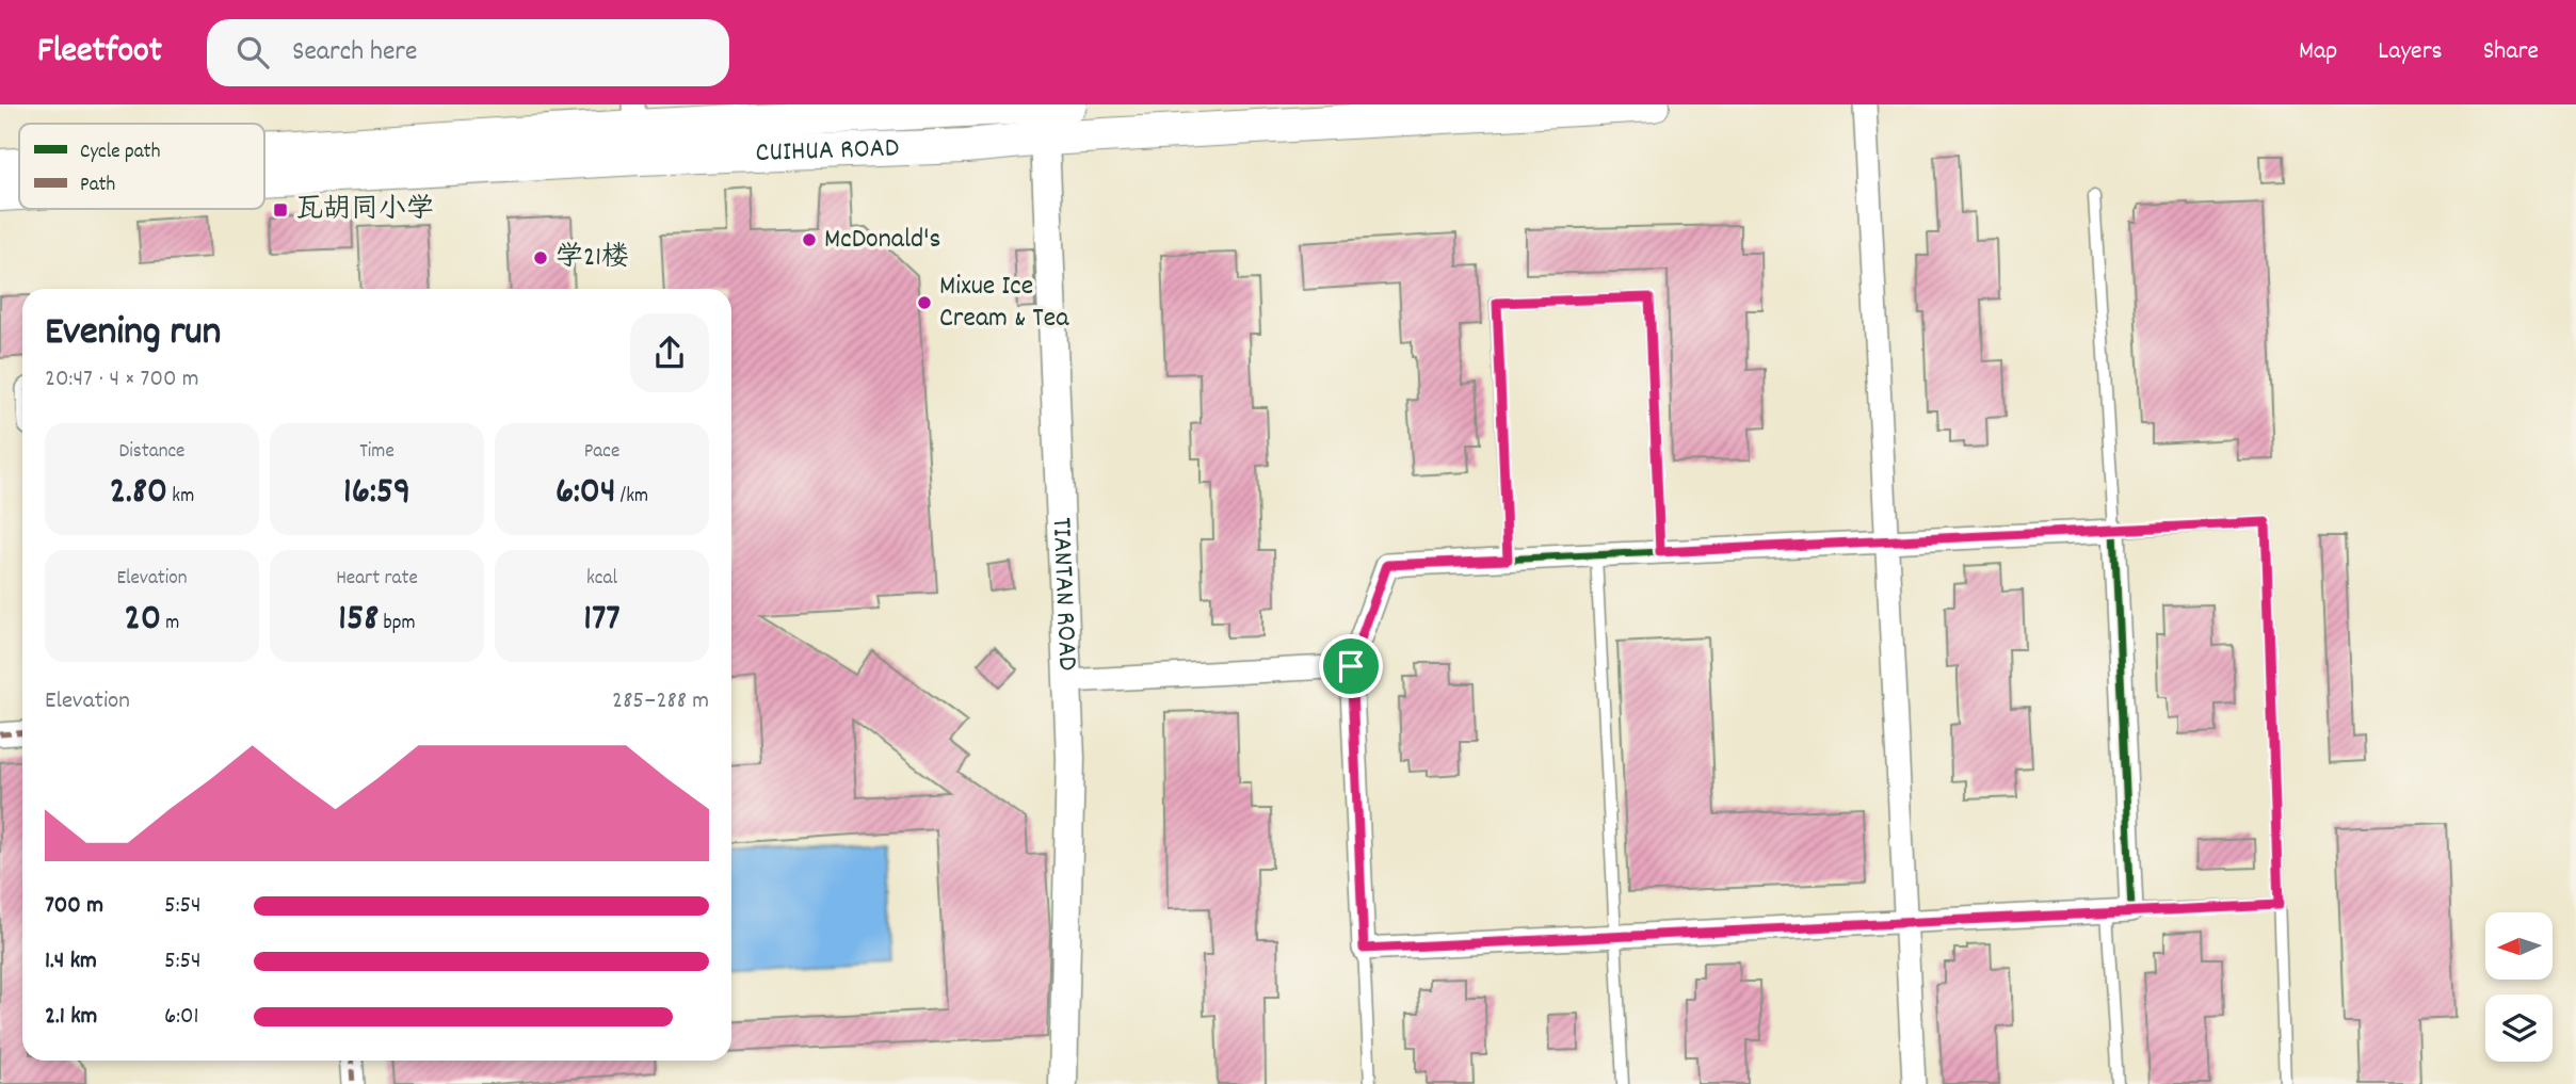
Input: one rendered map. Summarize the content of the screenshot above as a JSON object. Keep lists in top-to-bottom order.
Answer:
{
  "streets": {
    "main road": ["CUIHUA ROAD"],
    "street": ["TIANTAN ROAD"]
  },
  "crossings": [
    ["CUIHUA ROAD", "TIANTAN ROAD"]
  ],
  "places": {
    "transit": ["瓦胡同小学"],
    "other": ["McDonald's", "学21楼", "Mixue Ice Cream & Tea"]
  },
  "legend": ["Cycle path", "Path"],
  "north": "left",
  "page": {
    "header": "Fleetfoot",
    "search": "Search here",
    "nav": ["Map", "Layers", "Share"],
    "heading": ["Evening run", "20:47 · 4 × 700 m"],
    "stats": [
      ["Distance", "2.80 km"],
      ["Time", "16:59"],
      ["Pace", "6:04 /km"],
      ["Elevation", "20 m"],
      ["Heart rate", "158 bpm"],
      ["kcal", "177"]
    ],
    "chart": ["Elevation", "285–288 m"],
    "list": [
      {
        "name": "700 m",
        "note": "5:54"
      },
      {
        "name": "1.4 km",
        "note": "5:54"
      },
      {
        "name": "2.1 km",
        "note": "6:01"
      }
    ]
  }
}
